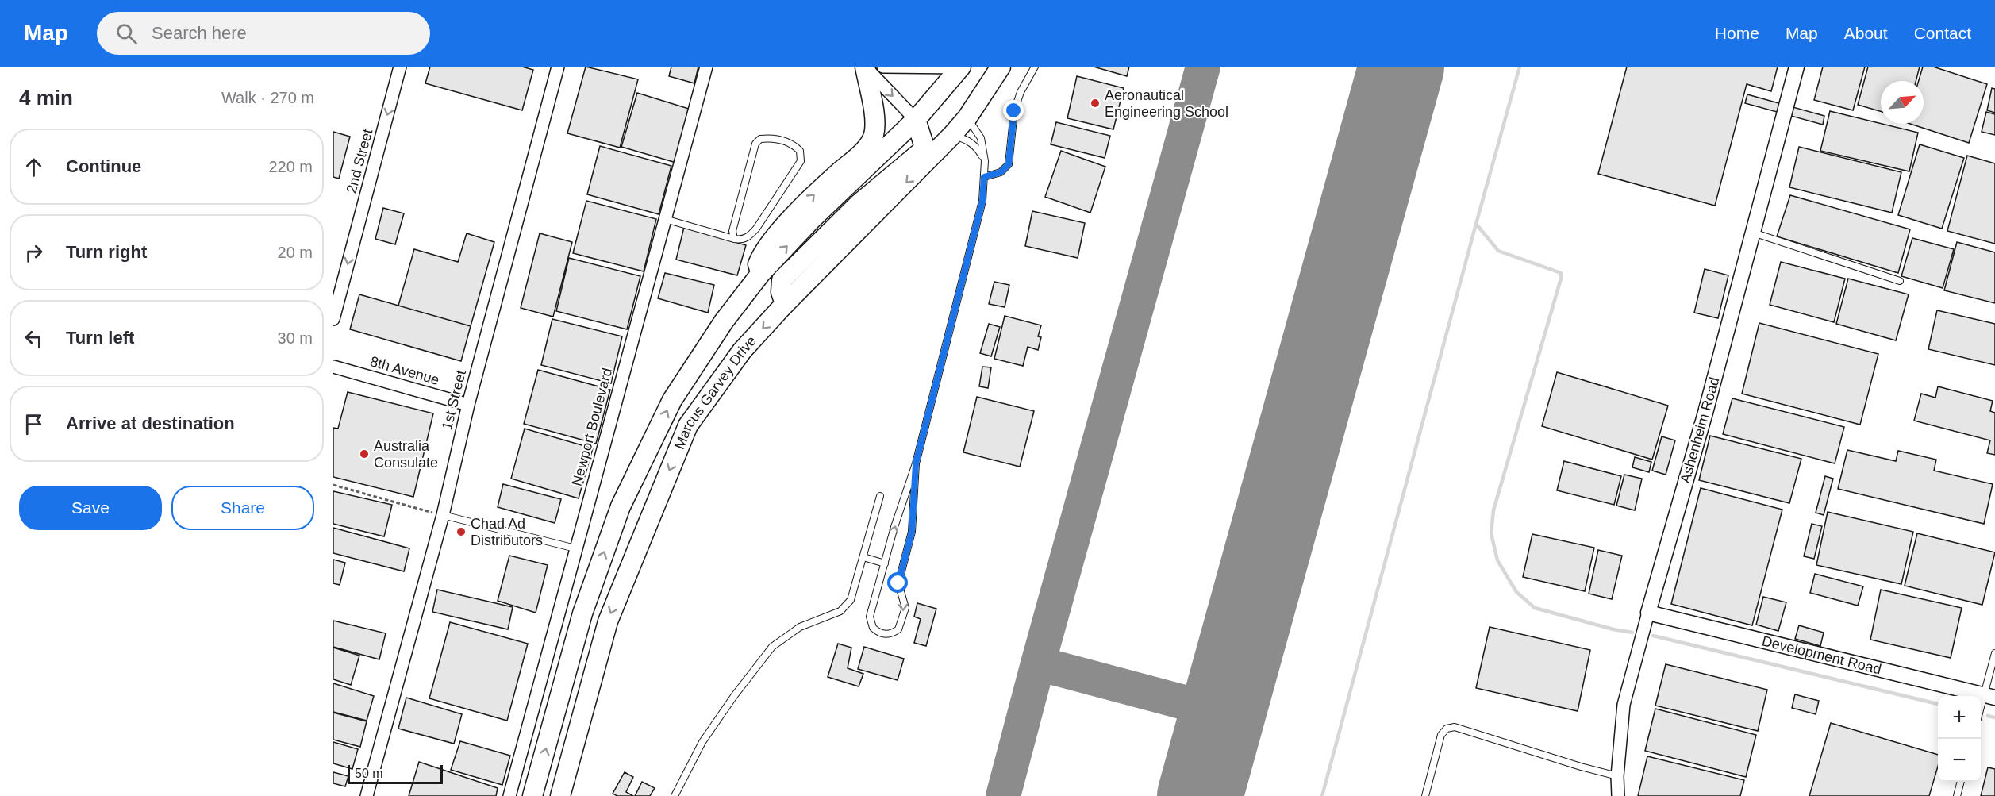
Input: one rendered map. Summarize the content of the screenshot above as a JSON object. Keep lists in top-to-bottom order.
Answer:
{
  "streets": {
    "highway": ["Marcus Garvey Drive"],
    "street": [
      "2nd Street",
      "8th Avenue",
      "1st Street",
      "Newport Boulevard",
      "Ashenheim Road",
      "Development Road"
    ]
  },
  "crossings": [
    ["8th Avenue", "1st Street"],
    ["Ashenheim Road", "Development Road"]
  ],
  "one_way": ["2nd Street"],
  "places": ["Aeronautical Engineering School", "Australia Consulate", "Chad Ad Distributors"],
  "scale_bar": "50 m",
  "north": "top right",
  "page": {
    "header": "Map",
    "search": "Search here",
    "nav": [
      "Home",
      "Map",
      "About",
      "Contact"
    ],
    "heading": ["4 min", "Walk · 270 m"],
    "list": [
      ["Continue", "220 m"],
      ["Turn right", "20 m"],
      ["Turn left", "30 m"],
      "Arrive at destination"
    ],
    "buttons": ["Save", "Share"],
    "map_buttons": ["+", "−"],
    "scale": "50 m"
  }
}
